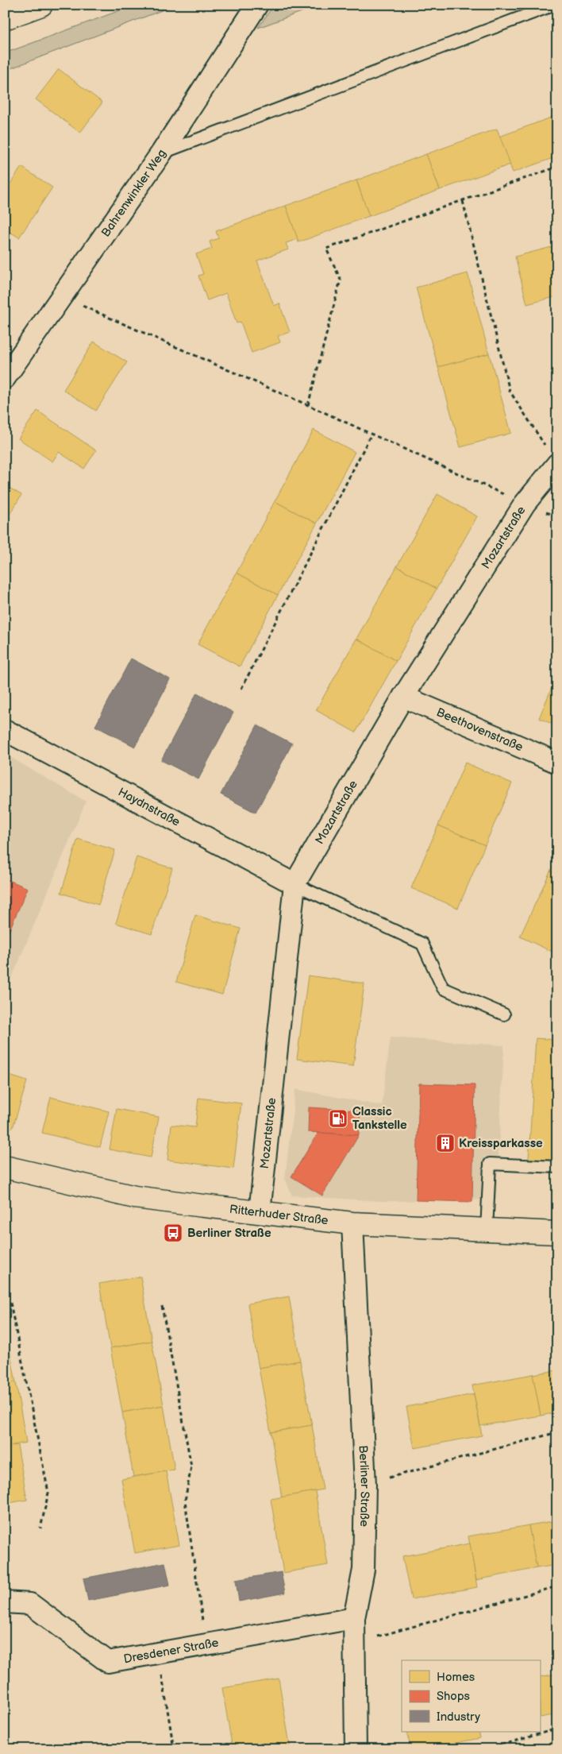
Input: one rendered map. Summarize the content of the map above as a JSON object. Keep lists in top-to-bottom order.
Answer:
{
  "streets": {
    "street": [
      "Bahrenwinkler Weg",
      "Mozartstraße",
      "Beethovenstraße",
      "Haydnstraße",
      "Ritterhuder Straße",
      "Berliner Straße",
      "Dresdener Straße"
    ]
  },
  "crossings": [
    ["Mozartstraße", "Beethovenstraße"],
    ["Mozartstraße", "Haydnstraße"],
    ["Mozartstraße", "Ritterhuder Straße"],
    ["Ritterhuder Straße", "Berliner Straße"],
    ["Berliner Straße", "Dresdener Straße"]
  ],
  "places": {
    "fuel station": ["Classic Tankstelle"],
    "building": ["Kreissparkasse"],
    "bus stop": ["Berliner Straße"]
  },
  "legend": ["Homes", "Shops", "Industry"]
}
